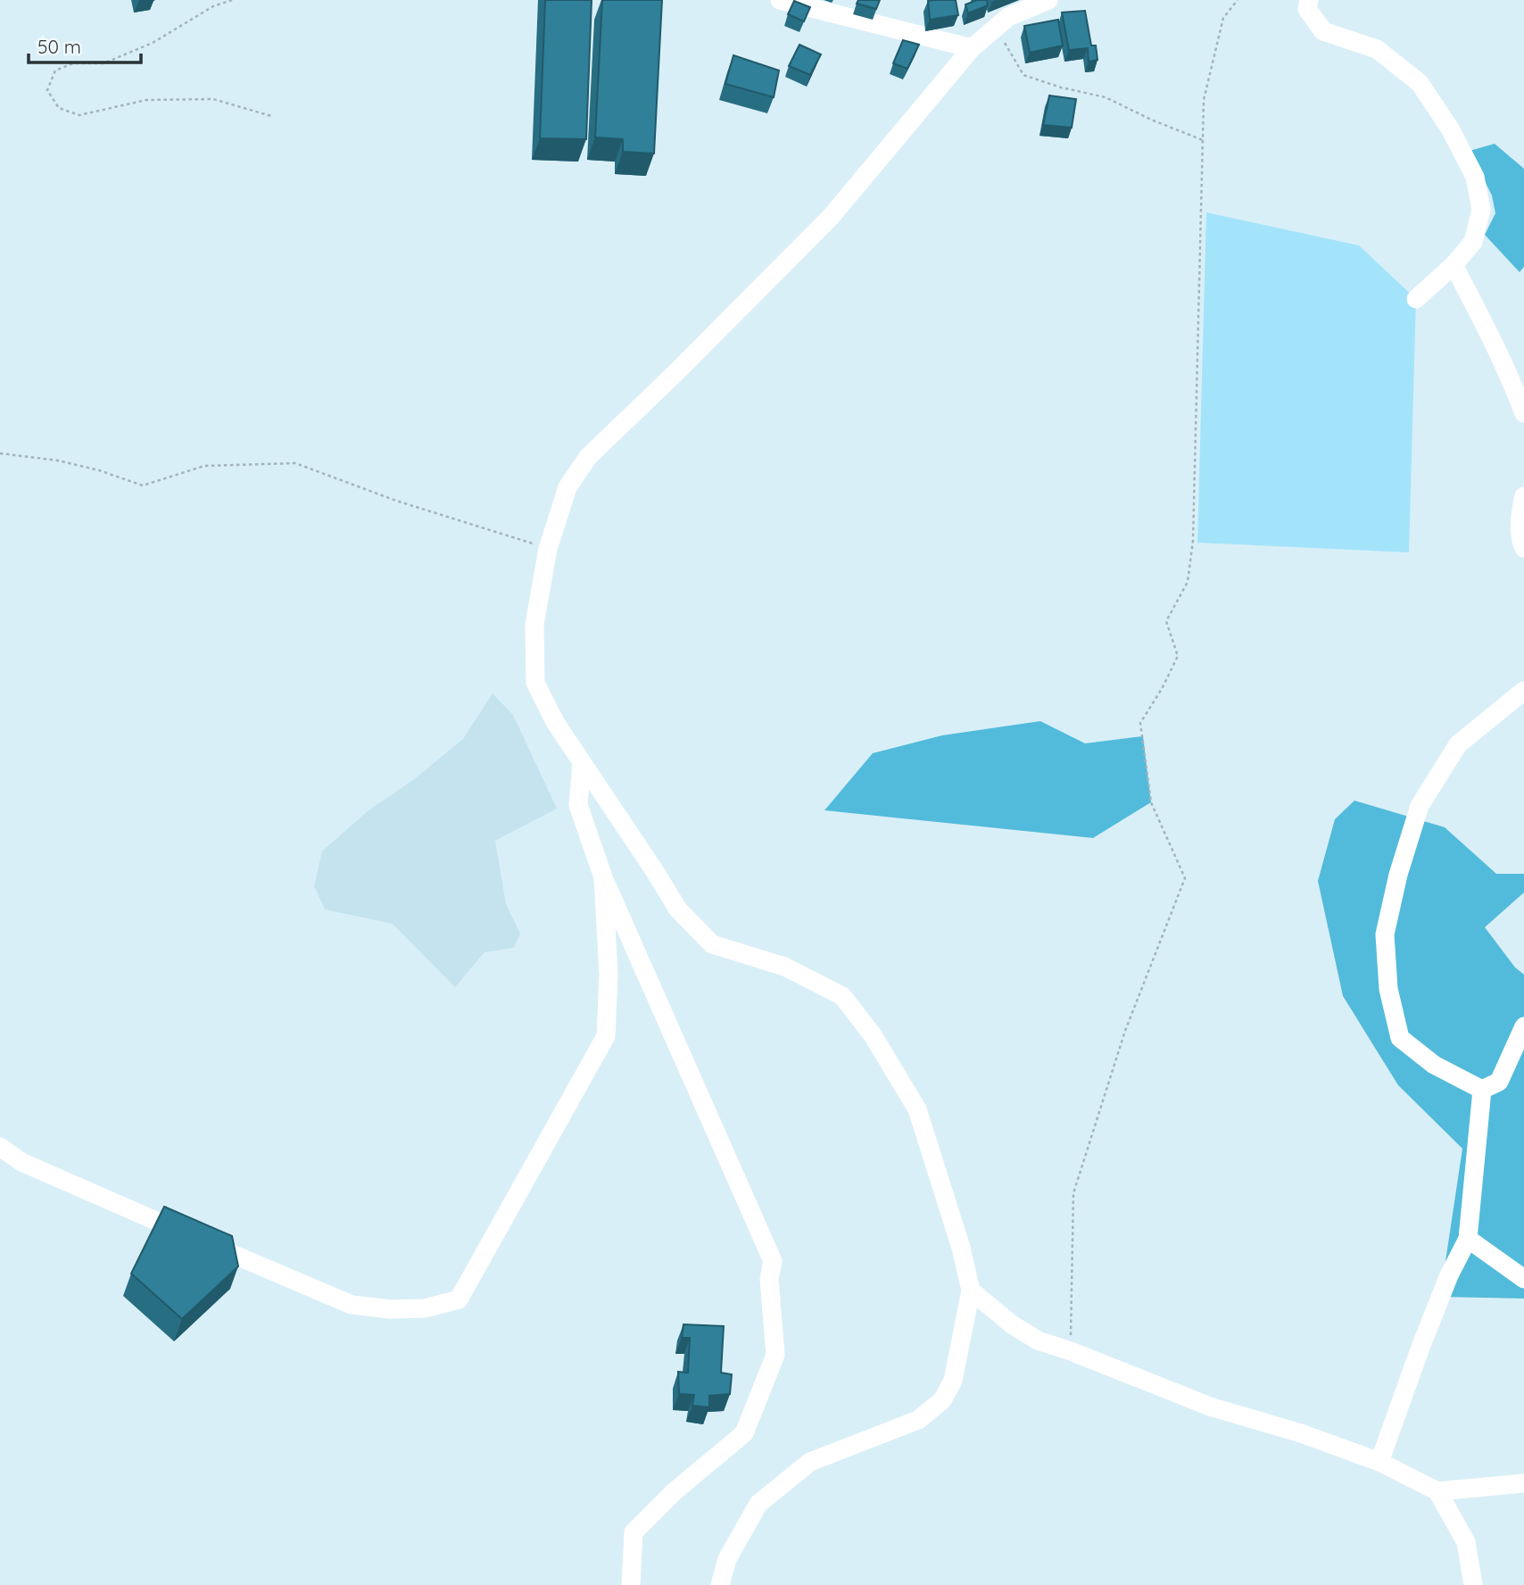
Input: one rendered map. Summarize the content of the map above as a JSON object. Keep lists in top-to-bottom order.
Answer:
{
  "scale_bar": "50 m"
}
